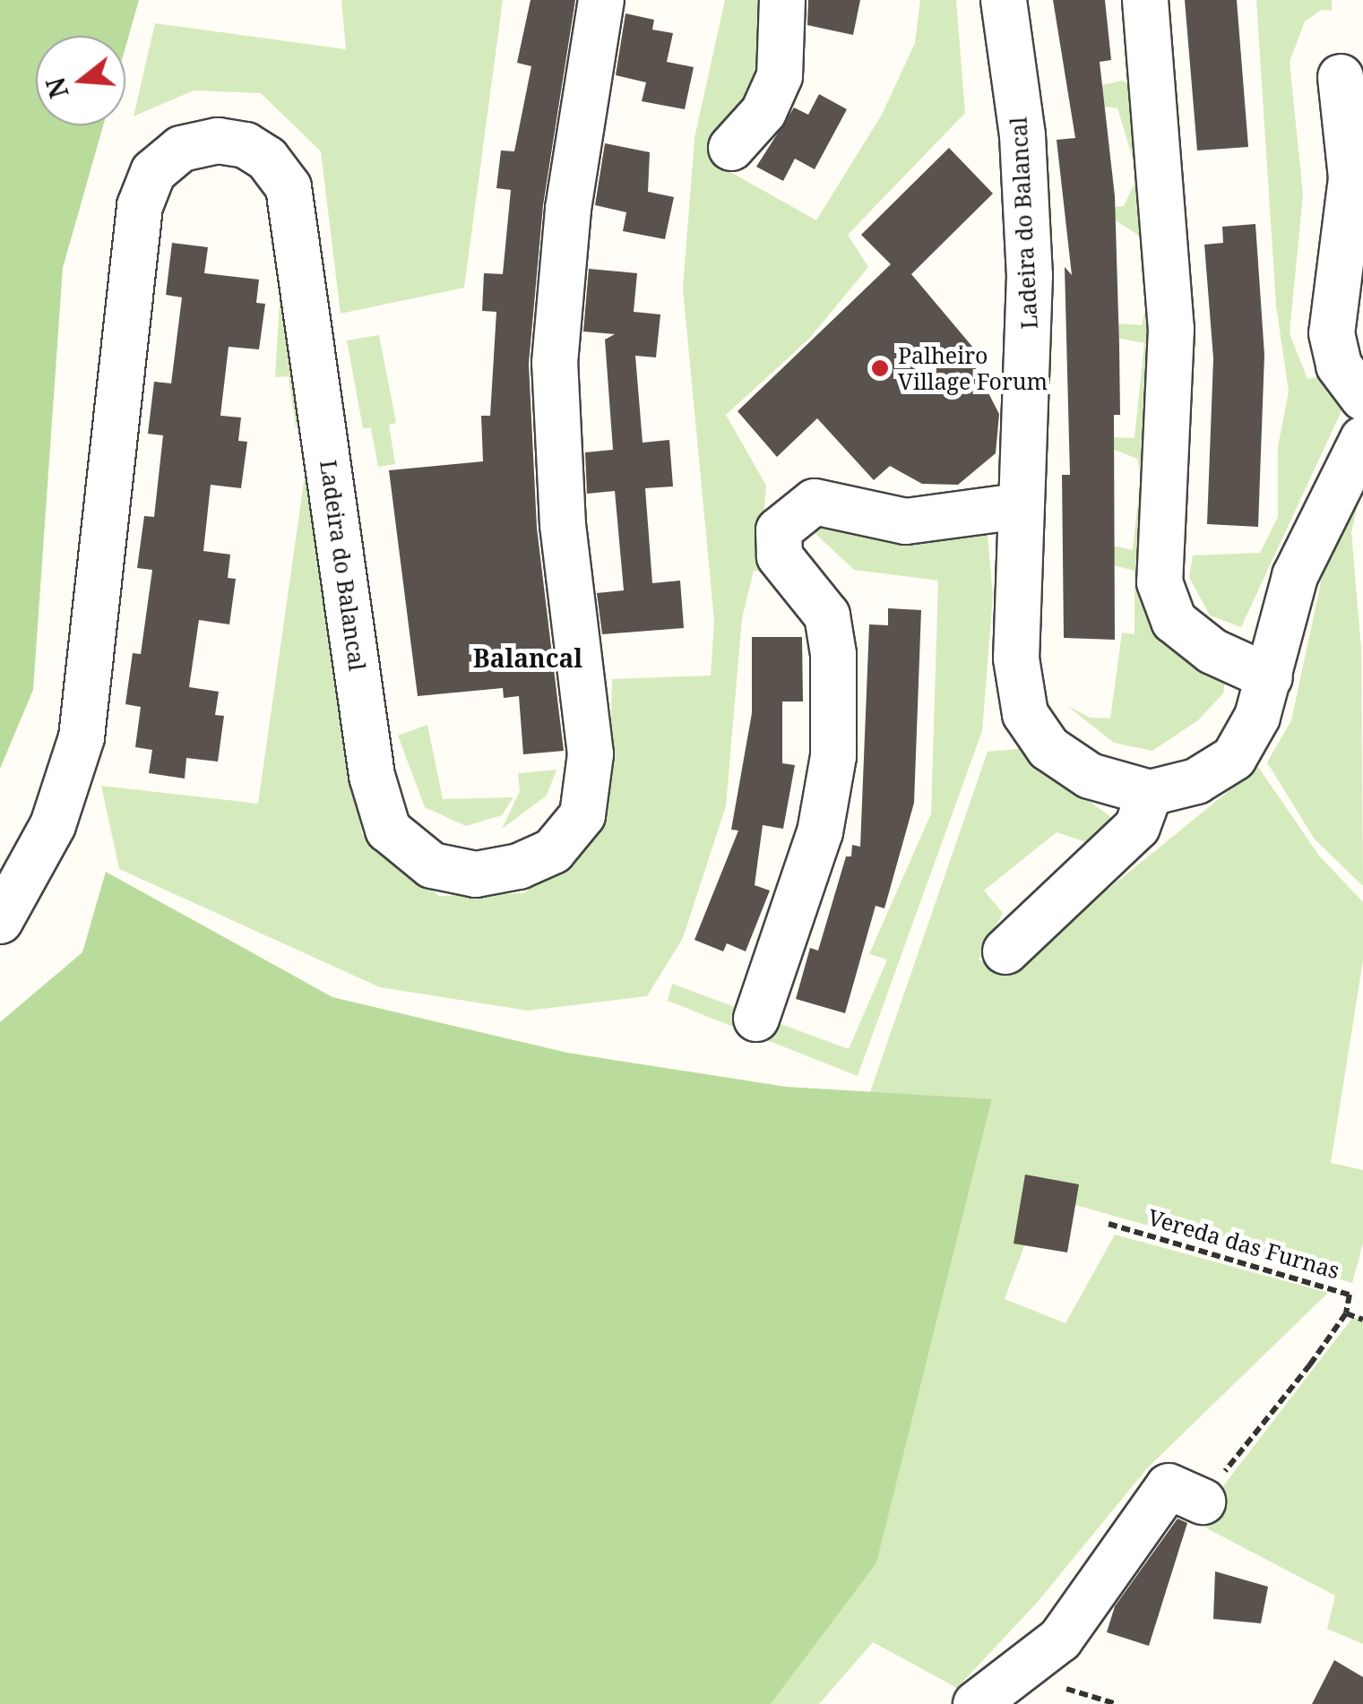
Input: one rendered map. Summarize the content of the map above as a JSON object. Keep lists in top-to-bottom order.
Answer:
{
  "streets": {
    "street": ["Ladeira do Balancal"],
    "path": ["Vereda das Furnas"]
  },
  "districts": ["Balancal"],
  "places": ["Palheiro Village Forum"],
  "north": "left"
}
